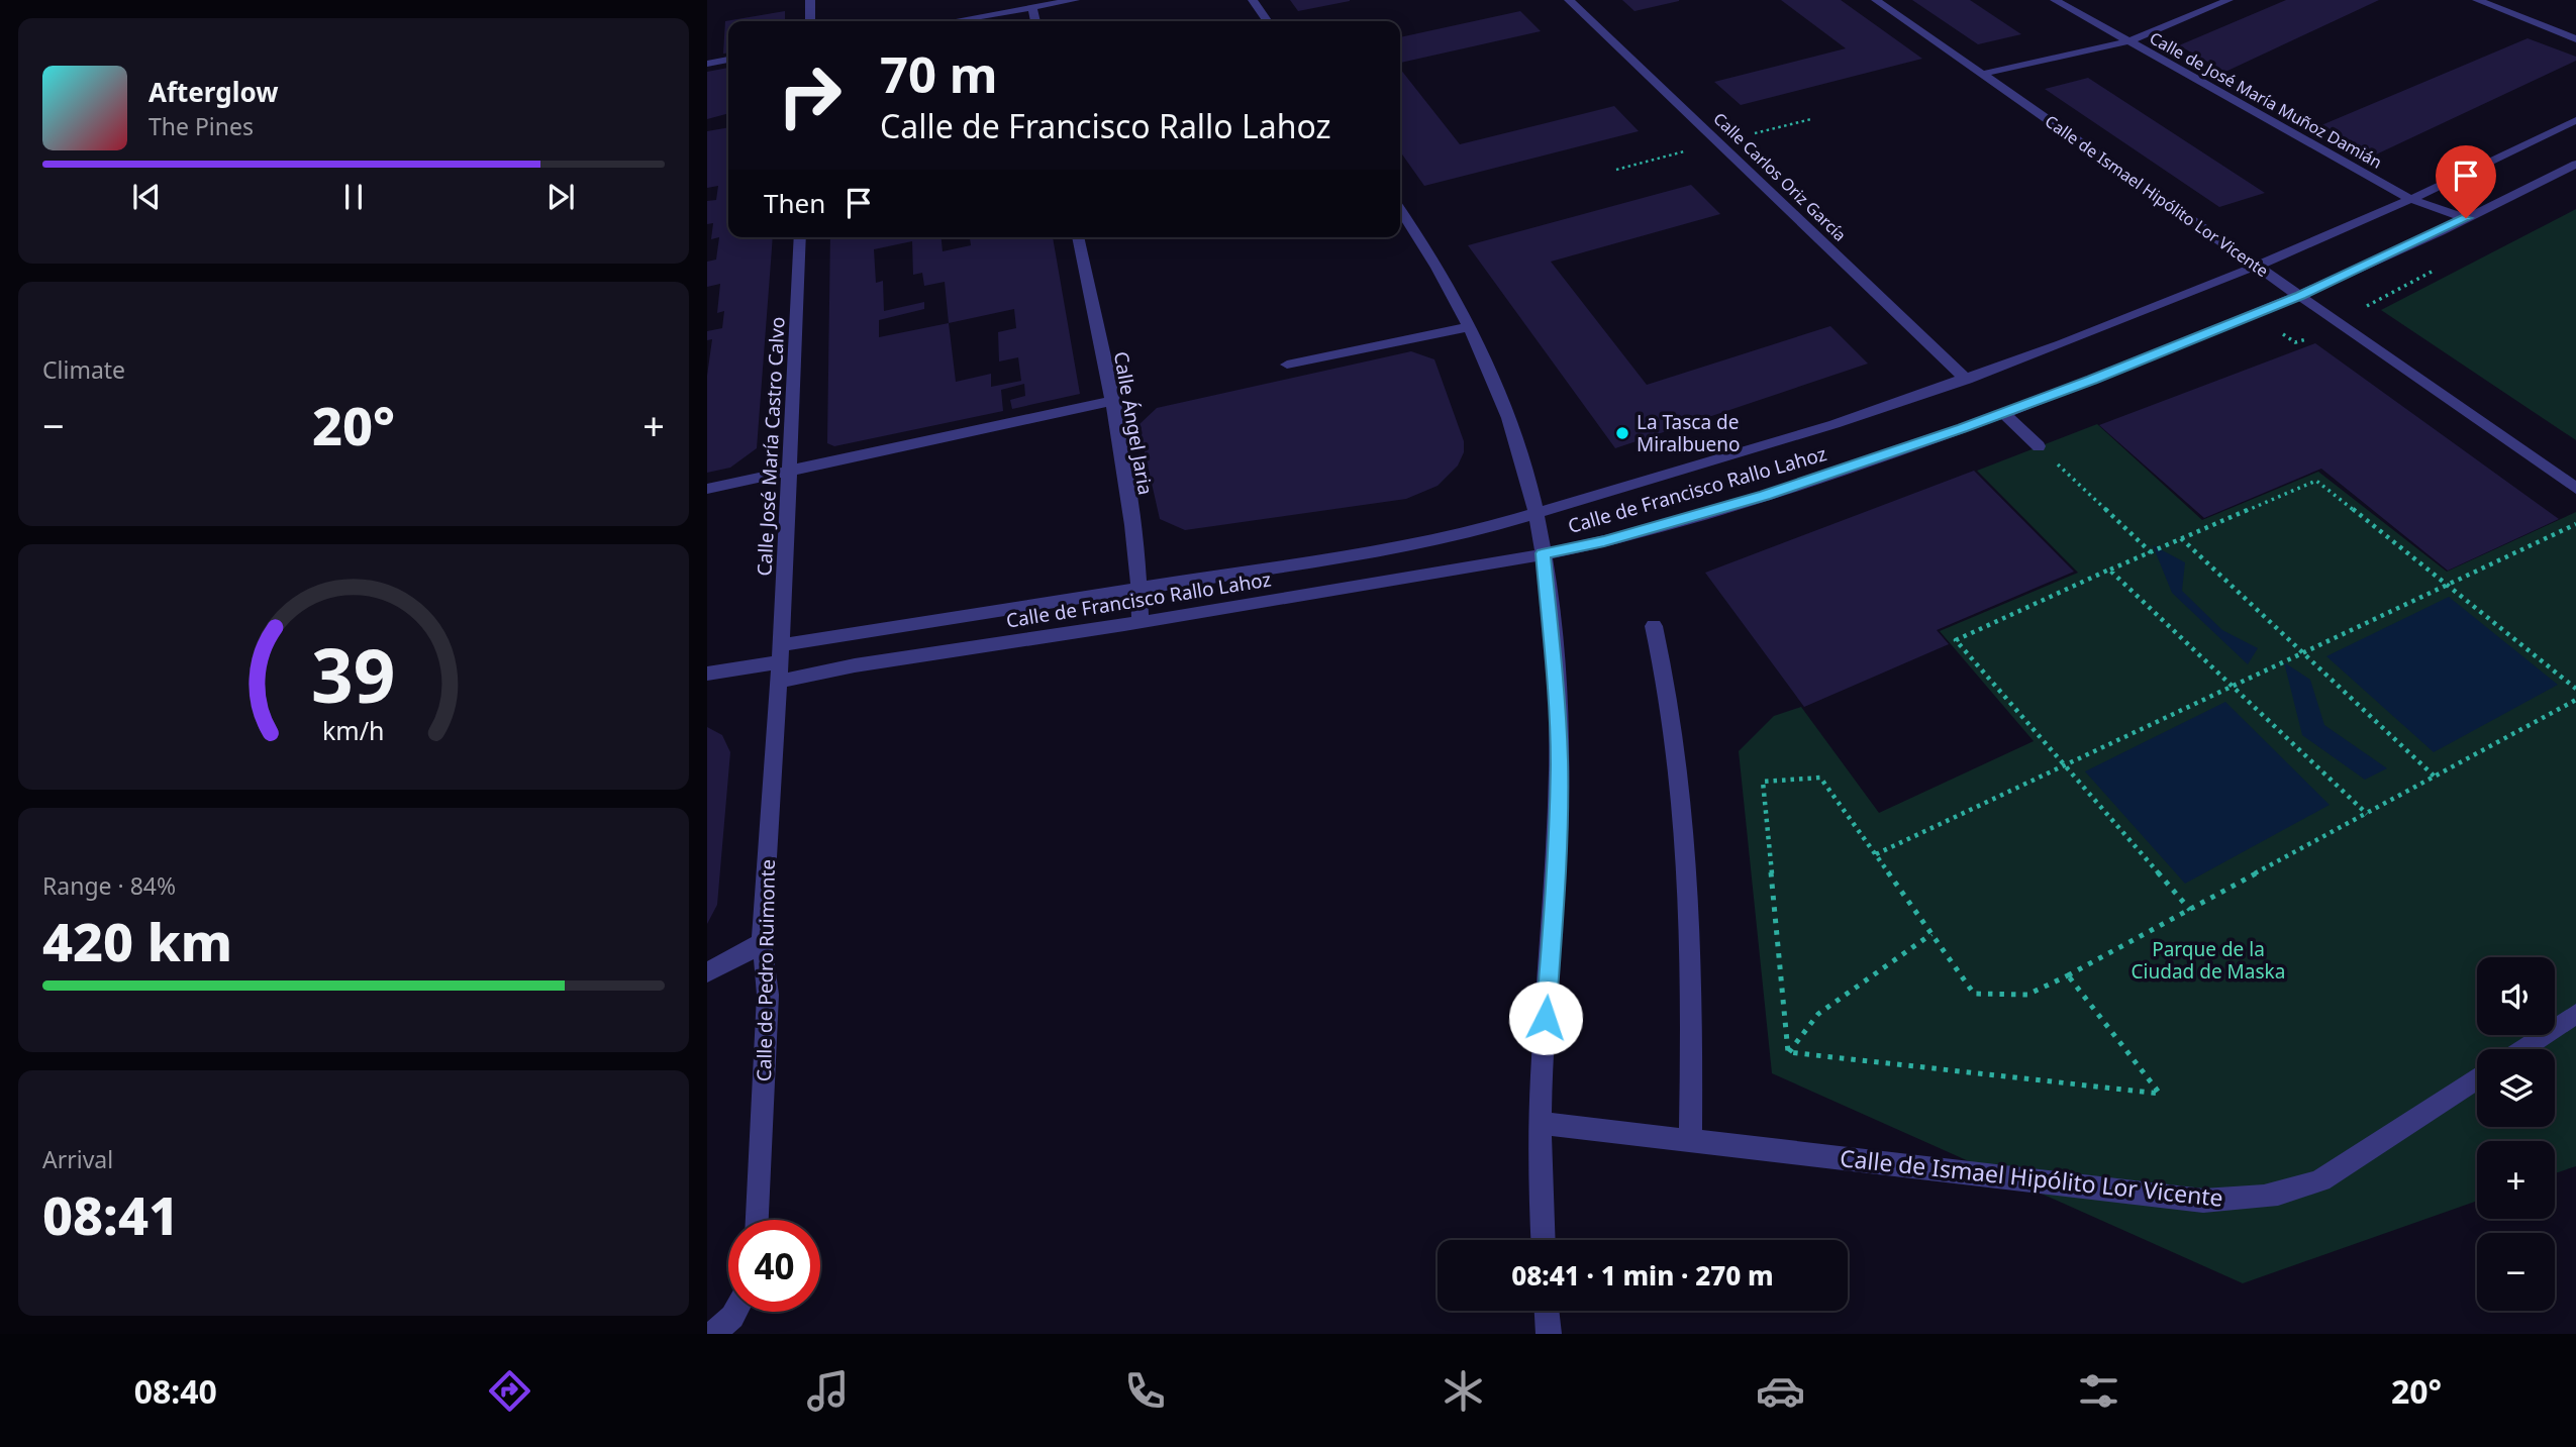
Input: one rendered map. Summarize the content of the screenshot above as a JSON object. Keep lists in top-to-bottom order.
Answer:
{
  "streets": {
    "street": [
      "Calle de José María Muñoz Damián",
      "Calle Carlos Oriz García",
      "Calle de Ismael Hipólito Lor Vicente",
      "Calle Ángel Jaria",
      "Calle José María Castro Calvo",
      "Calle de Francisco Rallo Lahoz",
      "Calle de Pedro Ruimonte"
    ]
  },
  "crossings": [
    ["Calle de José María Muñoz Damián", "Calle de Francisco Rallo Lahoz"],
    ["Calle Carlos Oriz García", "Calle de Francisco Rallo Lahoz"],
    ["Calle de Ismael Hipólito Lor Vicente", "Calle de Francisco Rallo Lahoz"],
    ["Calle Ángel Jaria", "Calle de Francisco Rallo Lahoz"],
    ["Calle José María Castro Calvo", "Calle de Francisco Rallo Lahoz"],
    ["Calle José María Castro Calvo", "Calle de Pedro Ruimonte"],
    ["Calle de Francisco Rallo Lahoz", "Calle de Pedro Ruimonte"]
  ],
  "parks": ["Parque de la Ciudad de Maska"],
  "places": ["La Tasca de Miralbueno"],
  "page": {
    "turn": ["70 m", "Calle de Francisco Rallo Lahoz"],
    "song": ["Afterglow", "The Pines"],
    "then": "Then",
    "tile": [
      "Climate",
      ["Range · 84%", "420 km"],
      ["Arrival", "08:41"]
    ],
    "heat": ["−", "20°", "+"],
    "map_buttons": ["+", "−"],
    "limit": "40",
    "trip": "08:41 · 1 min · 270 m",
    "tabs": ["08:40", "20°"],
    "gauge": ["39", "km/h"]
  }
}
